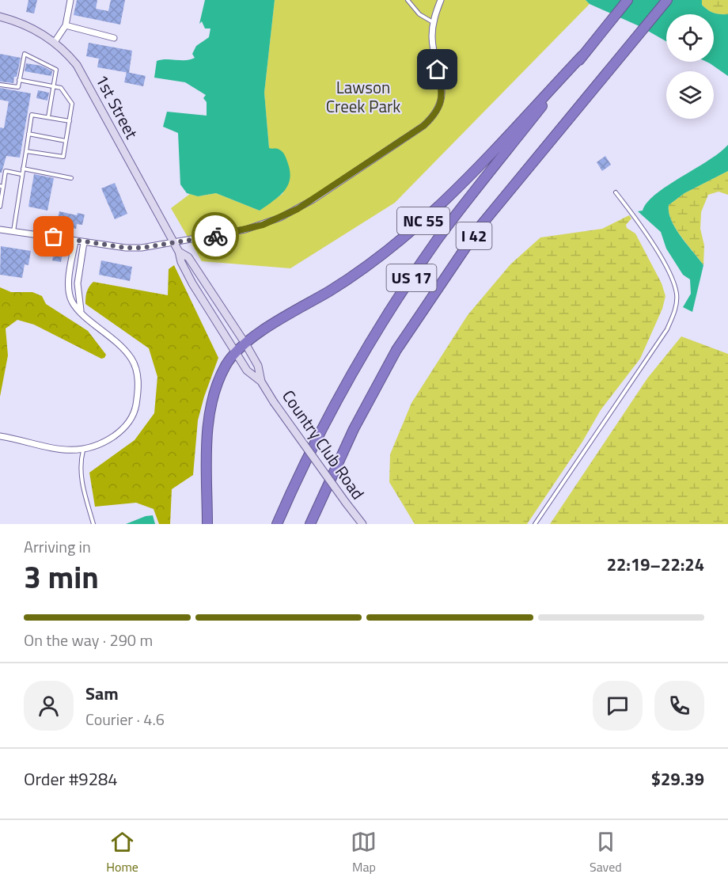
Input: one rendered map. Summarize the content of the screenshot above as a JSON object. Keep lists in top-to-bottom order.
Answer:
{
  "streets": {
    "highway": ["NC 55", "I 42", "US 17"],
    "main road": ["1st Street", "Country Club Road"]
  },
  "crossings": [
    ["1st Street", "Country Club Road"],
    ["NC 55", "US 17"],
    ["NC 55", "Country Club Road"]
  ],
  "parks": ["Lawson Creek Park"],
  "page": {
    "heading": ["3 min", "Arriving in", "22:19–22:24"],
    "panel": [
      "Sam",
      "Courier · 4.6",
      "Order #9284",
      "$29.39"
    ],
    "bar": "On the way · 290 m",
    "tabs": ["Home", "Map", "Saved"]
  }
}
